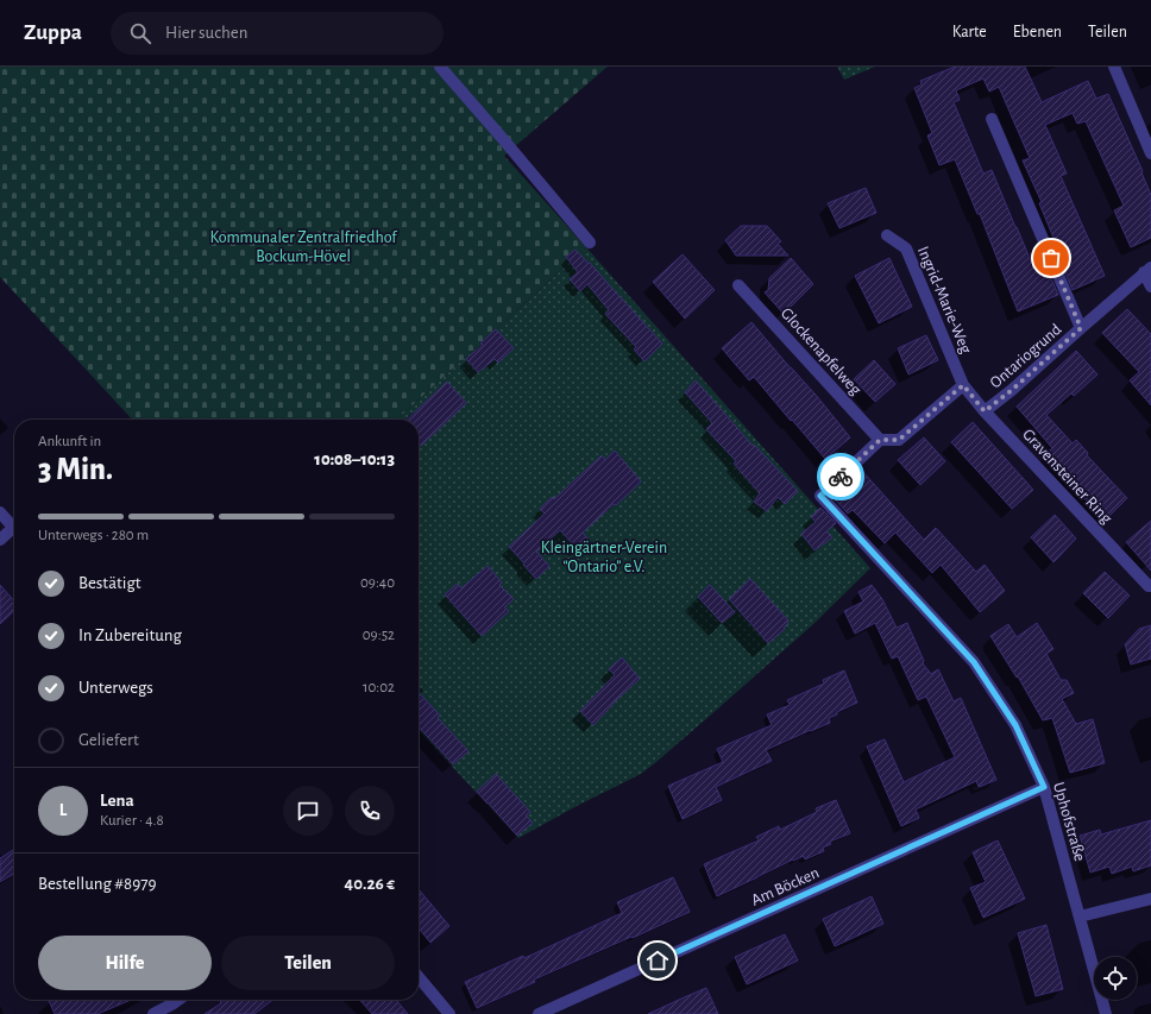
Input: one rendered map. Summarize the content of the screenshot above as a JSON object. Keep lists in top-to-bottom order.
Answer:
{
  "streets": {
    "street": [
      "Ingrid-Marie-Weg",
      "Glockenapfelweg",
      "Ontariogrund",
      "Gravensteiner Ring",
      "Uphofstraße",
      "Am Böcken"
    ]
  },
  "crossings": [
    ["Ingrid-Marie-Weg", "Ontariogrund"],
    ["Ingrid-Marie-Weg", "Gravensteiner Ring"],
    ["Glockenapfelweg", "Ontariogrund"],
    ["Glockenapfelweg", "Uphofstraße"],
    ["Ontariogrund", "Gravensteiner Ring"],
    ["Ontariogrund", "Uphofstraße"],
    ["Uphofstraße", "Am Böcken"]
  ],
  "parks": ["Kommunaler Zentralfriedhof Bockum-Hövel", "Kleingärtner-Verein “Ontario” e.V."],
  "page": {
    "header": "Zuppa",
    "search": "Hier suchen",
    "nav": ["Karte", "Ebenen", "Teilen"],
    "heading": ["3 Min.", "Ankunft in", "10:08–10:13"],
    "panel": [
      "Lena",
      "Kurier · 4.8",
      "Bestellung #8979",
      "40.26 €"
    ],
    "bar": "Unterwegs · 280 m",
    "list": [
      ["Bestätigt", "09:40"],
      ["In Zubereitung", "09:52"],
      ["Unterwegs", "10:02"],
      "Geliefert"
    ],
    "round": "L",
    "buttons": ["Hilfe", "Teilen"]
  }
}
